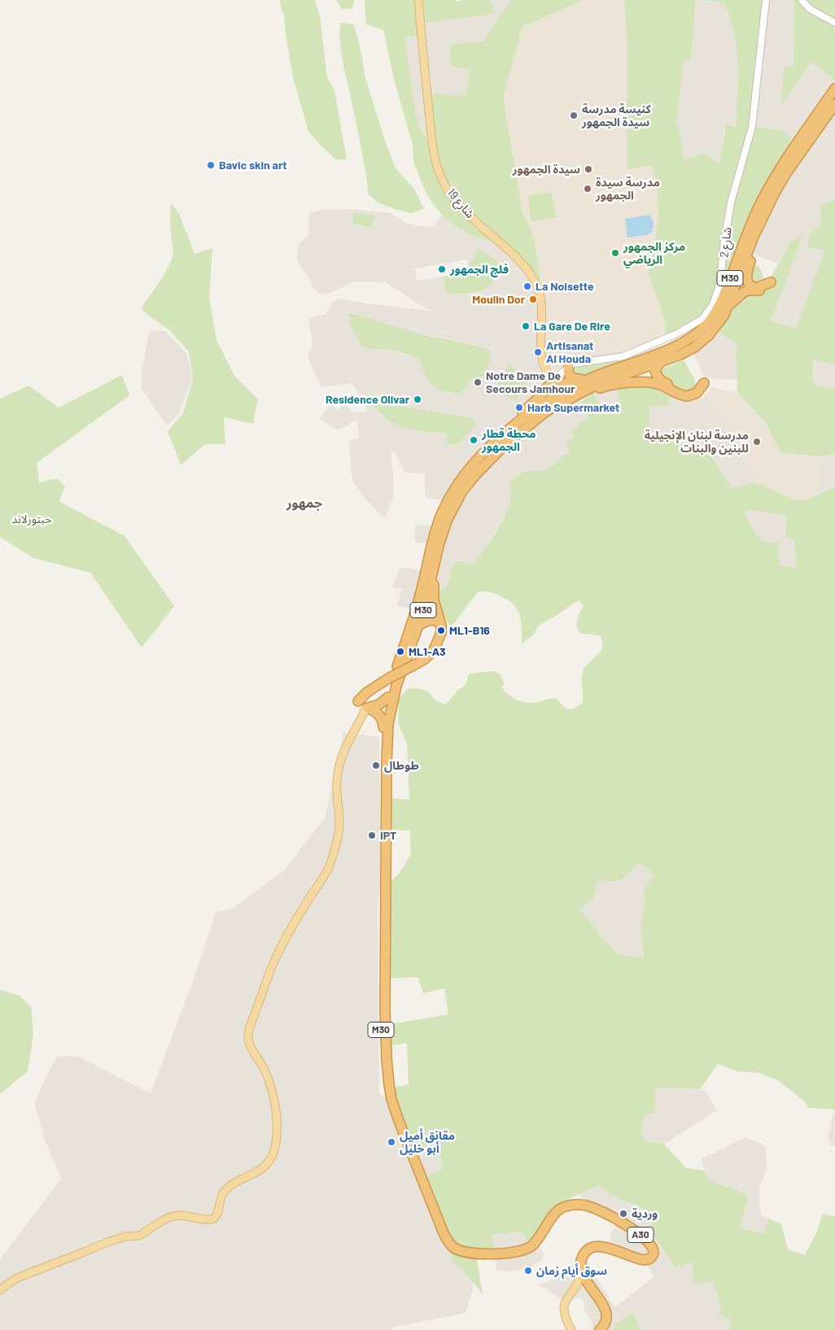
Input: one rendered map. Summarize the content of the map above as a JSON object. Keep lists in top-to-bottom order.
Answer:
{
  "streets": {
    "highway": ["M30", "A30"],
    "main road": ["شارع 19"],
    "street": ["شارع 2"]
  },
  "crossings": [
    ["شارع 19", "شارع 2"],
    ["M30", "A30"]
  ],
  "districts": ["جمهور"],
  "parks": ["حبتورلاند"],
  "places": [
    "كنيسة مدرسة سيدة الجمهور",
    "Bavic skin art",
    "سيدة الجمهور",
    "مدرسة سيدة الجمهور",
    "مركز الجمهور الرياضي",
    "فلج الجمهور",
    "La Noisette",
    "Moulin Dor",
    "La Gare De Rire",
    "Artisanat Al Houda",
    "Notre Dame De Secours Jamhour",
    "Residence Olivar",
    "Harb Supermarket",
    "محطة قطار الجمهور",
    "مدرسة لبنان الإنجيلية للبنين والبنات",
    "ML1-B16",
    "ML1-A3",
    "طوطال",
    "IPT",
    "مقانق أميل أبو خليل",
    "وردية",
    "سوق أيام زمان"
  ]
}
